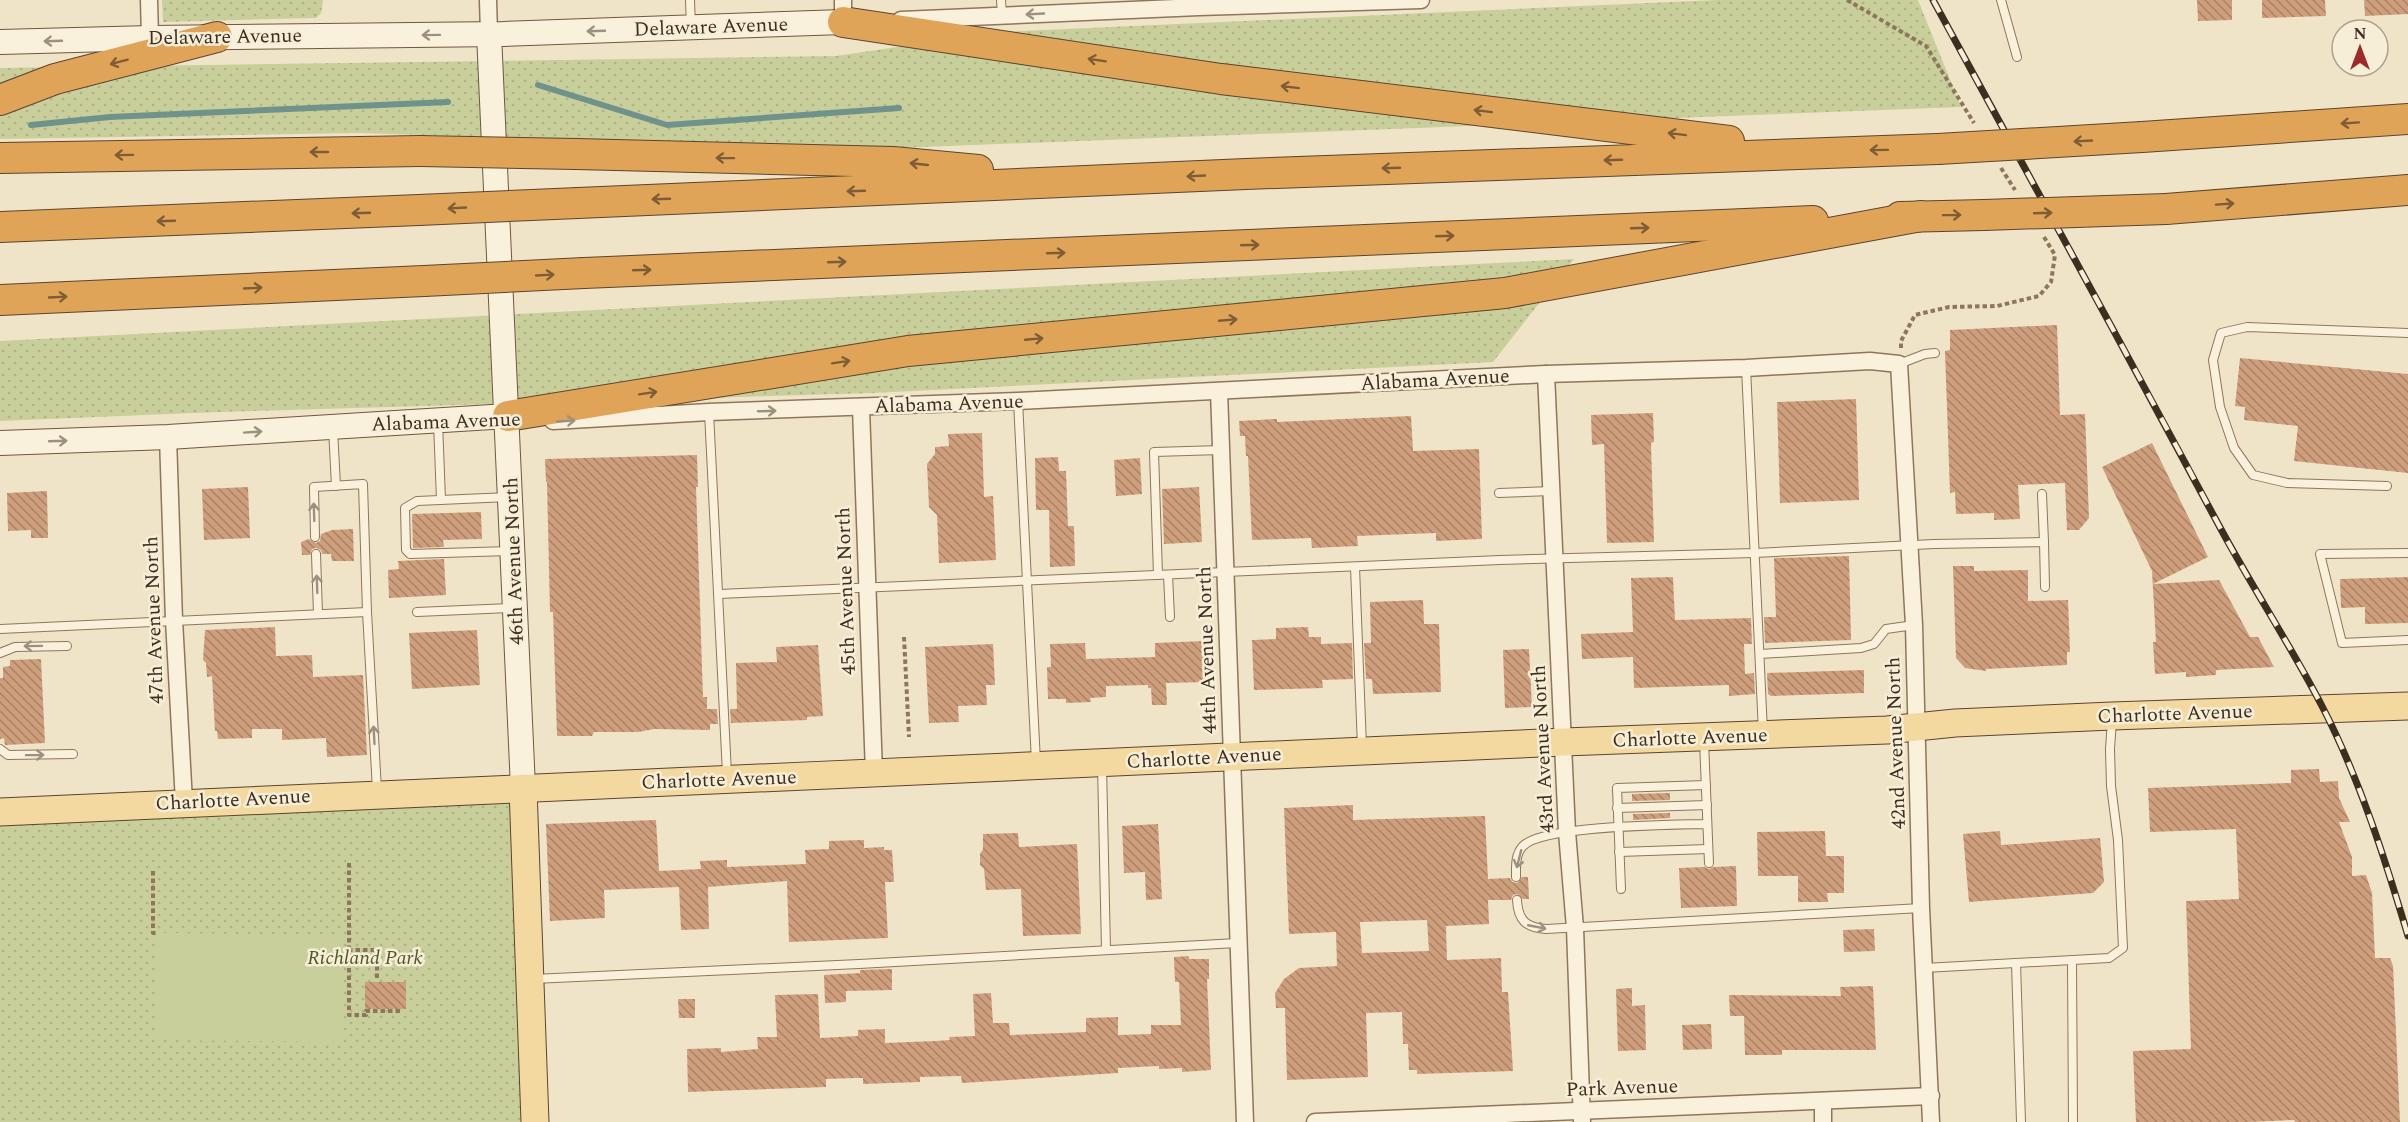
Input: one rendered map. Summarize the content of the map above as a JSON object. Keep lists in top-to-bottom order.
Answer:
{
  "streets": {
    "main road": [
      "Delaware Avenue",
      "Alabama Avenue",
      "46th Avenue North",
      "Charlotte Avenue"
    ],
    "street": [
      "45th Avenue North",
      "47th Avenue North",
      "44th Avenue North",
      "42nd Avenue North",
      "43rd Avenue North",
      "Park Avenue"
    ]
  },
  "crossings": [
    ["Delaware Avenue", "46th Avenue North"],
    ["Alabama Avenue", "46th Avenue North"],
    ["Alabama Avenue", "45th Avenue North"],
    ["Alabama Avenue", "47th Avenue North"],
    ["Alabama Avenue", "44th Avenue North"],
    ["Alabama Avenue", "42nd Avenue North"],
    ["Alabama Avenue", "43rd Avenue North"],
    ["46th Avenue North", "Charlotte Avenue"],
    ["45th Avenue North", "Charlotte Avenue"],
    ["47th Avenue North", "Charlotte Avenue"],
    ["44th Avenue North", "Charlotte Avenue"],
    ["Charlotte Avenue", "42nd Avenue North"],
    ["Charlotte Avenue", "43rd Avenue North"],
    ["42nd Avenue North", "Park Avenue"],
    ["43rd Avenue North", "Park Avenue"]
  ],
  "one_way": ["Delaware Avenue", "Alabama Avenue"],
  "parks": ["Richland Park"],
  "north": "top"
}
